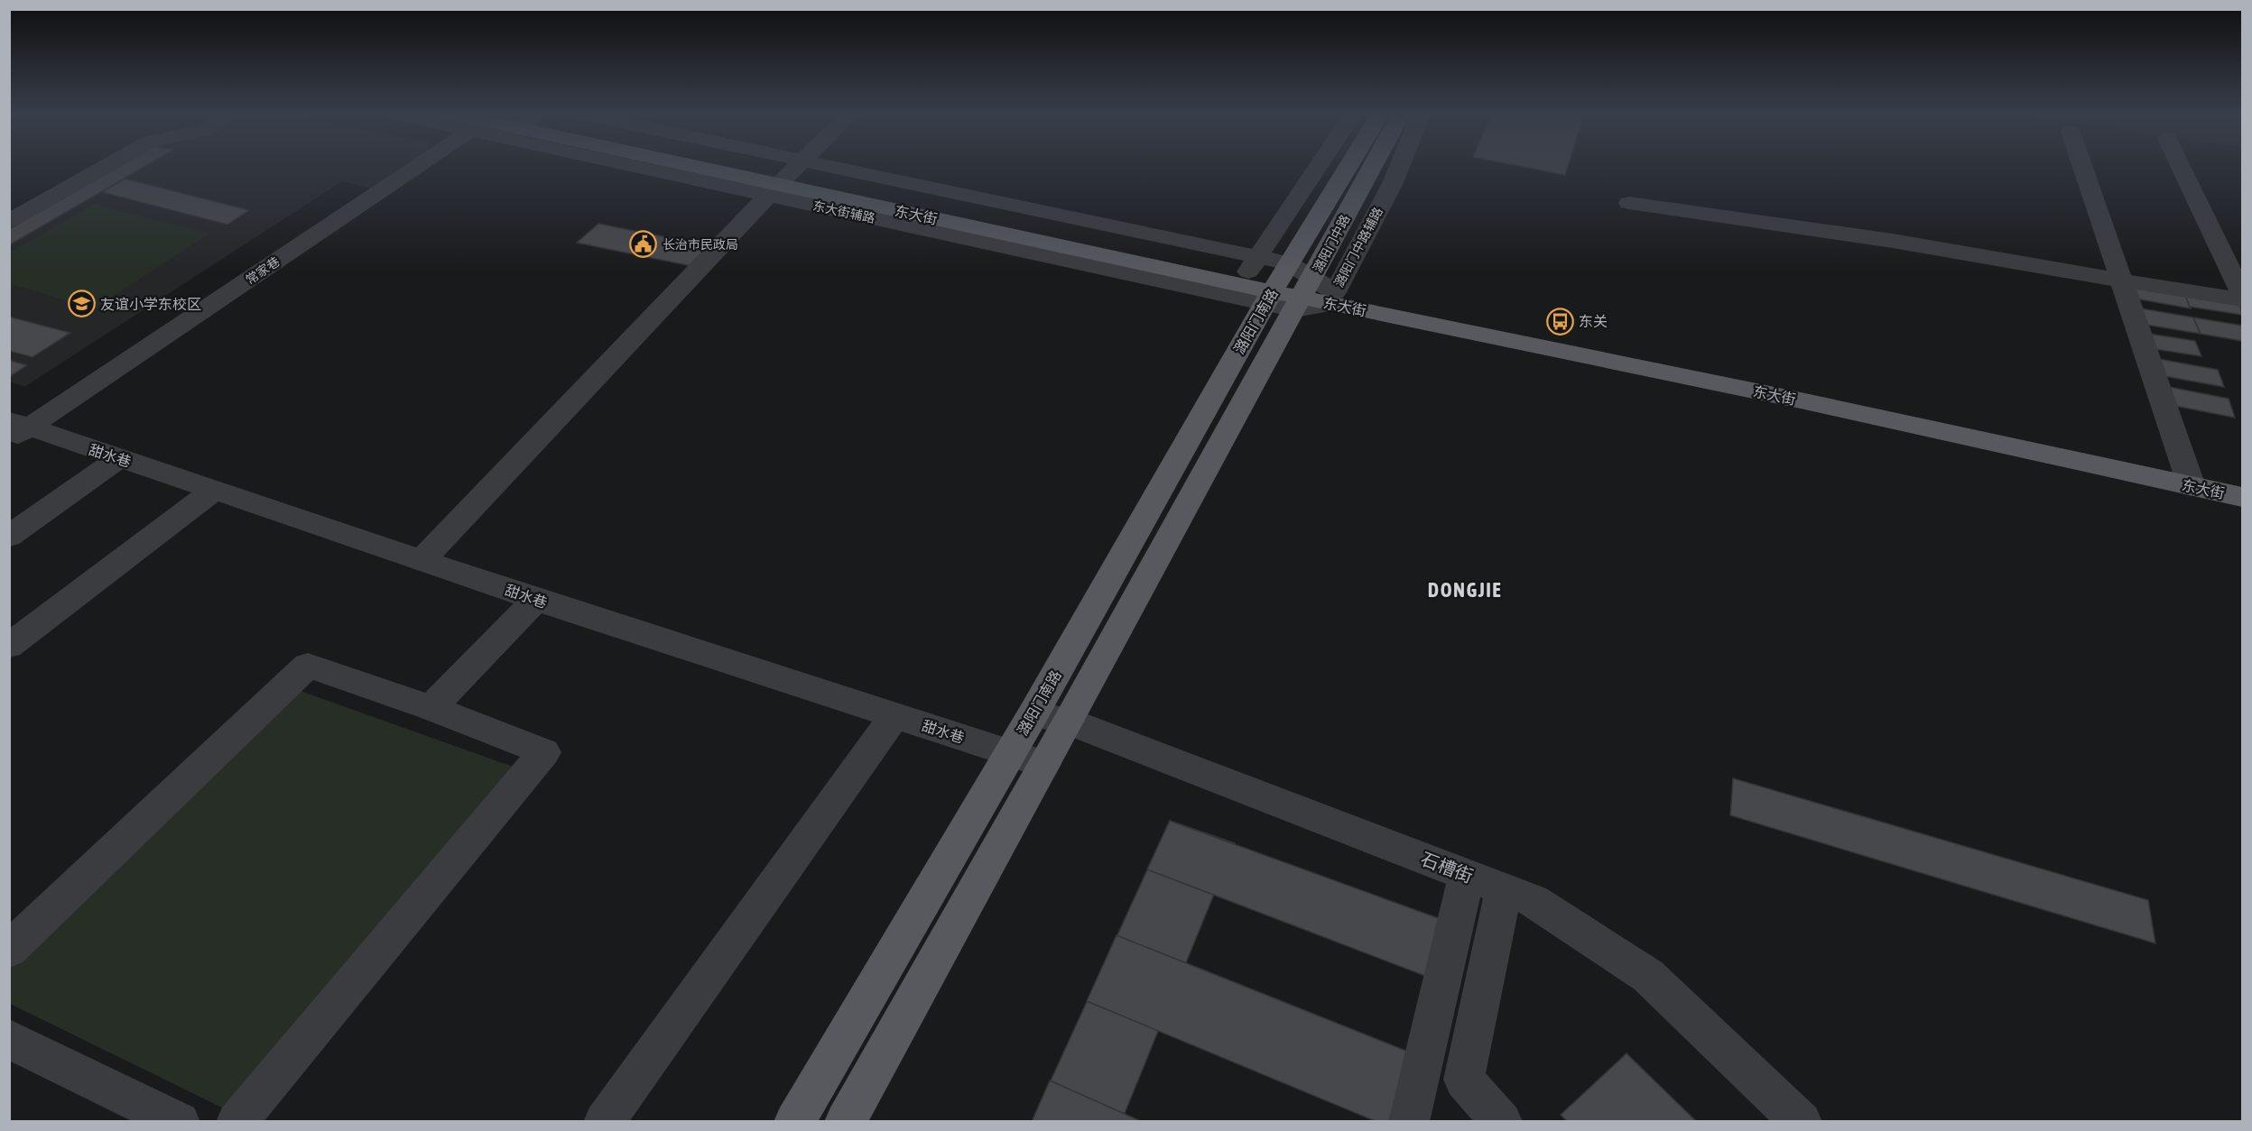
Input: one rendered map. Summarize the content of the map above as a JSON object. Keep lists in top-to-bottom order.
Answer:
{
  "streets": {
    "main road": ["东大街", "潞阳门中路", "潞阳门南路"],
    "street": [
      "东大街辅路",
      "潞阳门中路辅路",
      "常家巷",
      "甜水巷",
      "石槽街"
    ]
  },
  "crossings": [
    ["东大街辅路", "东大街"],
    ["东大街辅路", "潞阳门中路"],
    ["东大街辅路", "潞阳门中路辅路"],
    ["东大街辅路", "潞阳门南路"],
    ["东大街", "潞阳门中路"],
    ["东大街", "潞阳门中路辅路"],
    ["东大街", "潞阳门南路"],
    ["潞阳门中路", "潞阳门中路辅路"],
    ["潞阳门中路", "潞阳门南路"],
    ["潞阳门中路辅路", "潞阳门南路"],
    ["常家巷", "甜水巷"],
    ["潞阳门南路", "甜水巷"],
    ["潞阳门南路", "石槽街"]
  ],
  "districts": ["DONGJIE"],
  "places": {
    "public building": ["长治市民政局"],
    "school or university": ["友谊小学东校区"],
    "bus stop": ["东关"]
  }
}
